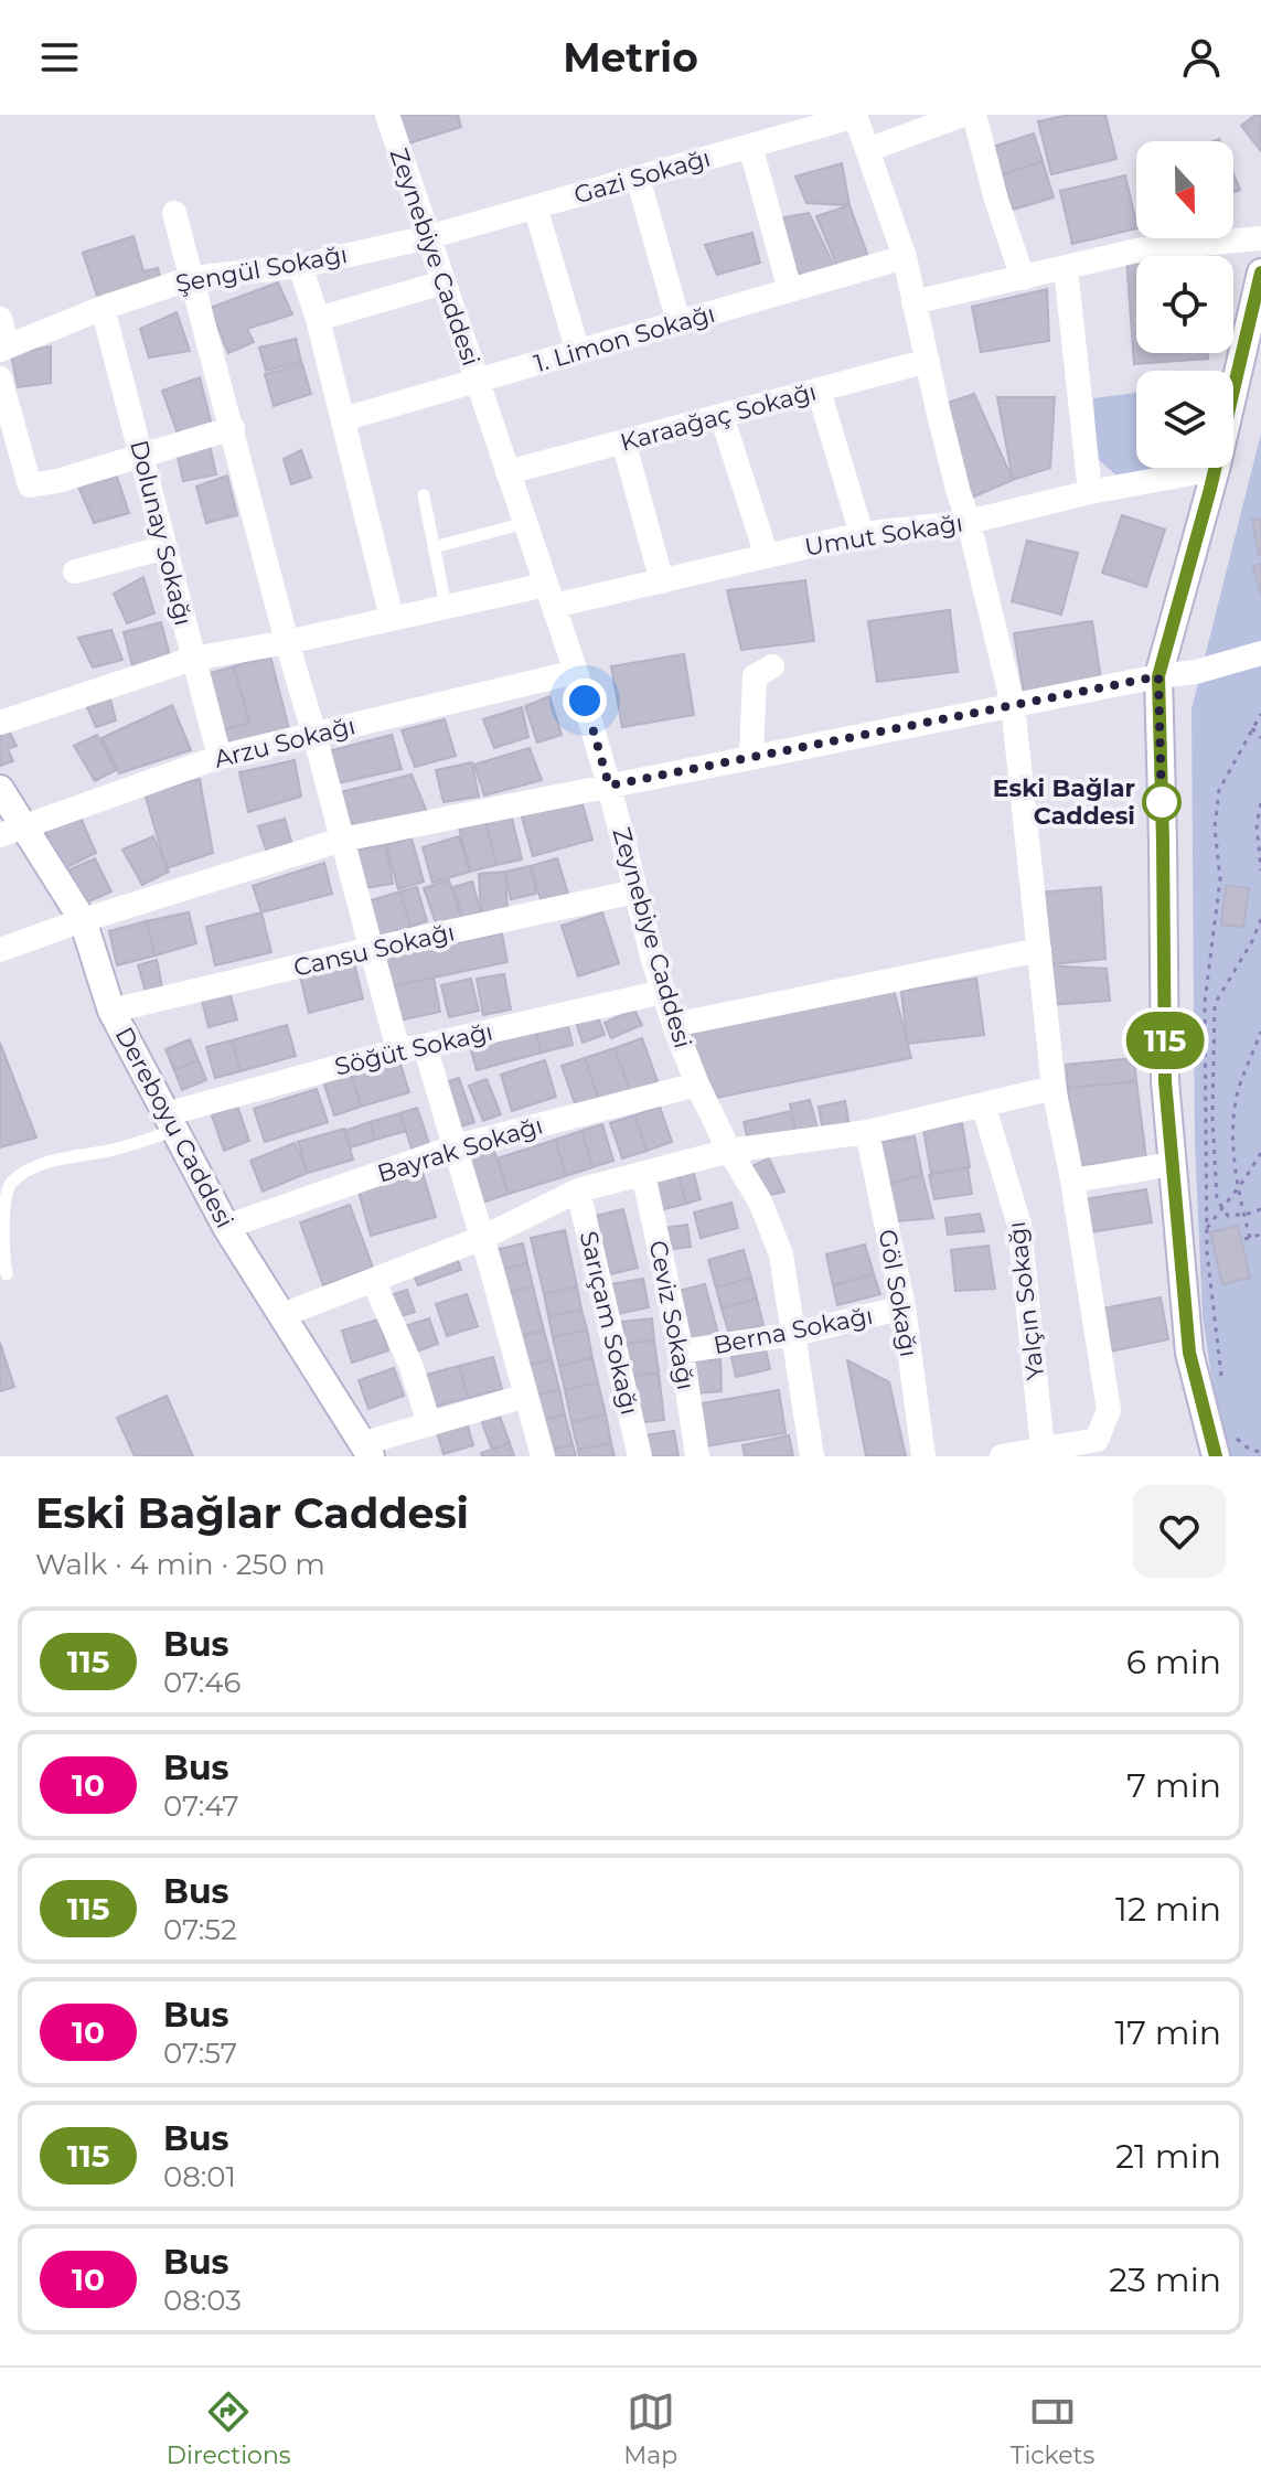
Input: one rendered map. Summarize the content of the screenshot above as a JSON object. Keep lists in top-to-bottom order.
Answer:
{
  "streets": {
    "main road": ["Dereboyu Caddesi"],
    "street": [
      "Gazi Sokağı",
      "Zeynebiye Caddesi",
      "Şengül Sokağı",
      "1. Limon Sokağı",
      "Karaağaç Sokağı",
      "Dolunay Sokağı",
      "Umut Sokağı",
      "Arzu Sokağı",
      "Cansu Sokağı",
      "Söğüt Sokağı",
      "Bayrak Sokağı",
      "Göl Sokağı",
      "Yalçın Sokağı",
      "Ceviz Sokağı",
      "Sarıçam Sokağı",
      "Berna Sokağı"
    ]
  },
  "crossings": [
    ["Gazi Sokağı", "Zeynebiye Caddesi"],
    ["Gazi Sokağı", "Şengül Sokağı"],
    ["Zeynebiye Caddesi", "Şengül Sokağı"],
    ["Zeynebiye Caddesi", "1. Limon Sokağı"],
    ["Zeynebiye Caddesi", "Karaağaç Sokağı"],
    ["Zeynebiye Caddesi", "Umut Sokağı"],
    ["Zeynebiye Caddesi", "Arzu Sokağı"],
    ["Zeynebiye Caddesi", "Cansu Sokağı"],
    ["Zeynebiye Caddesi", "Söğüt Sokağı"],
    ["Zeynebiye Caddesi", "Bayrak Sokağı"],
    ["Zeynebiye Caddesi", "Berna Sokağı"],
    ["Şengül Sokağı", "Dolunay Sokağı"],
    ["Dolunay Sokağı", "Umut Sokağı"],
    ["Dolunay Sokağı", "Arzu Sokağı"],
    ["Arzu Sokağı", "Dereboyu Caddesi"],
    ["Cansu Sokağı", "Dereboyu Caddesi"],
    ["Söğüt Sokağı", "Dereboyu Caddesi"],
    ["Dereboyu Caddesi", "Bayrak Sokağı"],
    ["Göl Sokağı", "Berna Sokağı"],
    ["Ceviz Sokağı", "Berna Sokağı"]
  ],
  "places": ["Eski Bağlar Caddesi"],
  "lines": ["bus line 115"],
  "north": "bottom",
  "page": {
    "header": "Metrio",
    "on_map": "115",
    "heading": ["Eski Bağlar Caddesi", "Walk · 4 min · 250 m"],
    "list": [
      {
        "mark": "115",
        "name": "Bus",
        "note": "07:46",
        "value": "6 min"
      },
      {
        "mark": "10",
        "name": "Bus",
        "note": "07:47",
        "value": "7 min"
      },
      {
        "mark": "115",
        "name": "Bus",
        "note": "07:52",
        "value": "12 min"
      },
      {
        "mark": "10",
        "name": "Bus",
        "note": "07:57",
        "value": "17 min"
      },
      {
        "mark": "115",
        "name": "Bus",
        "note": "08:01",
        "value": "21 min"
      },
      {
        "mark": "10",
        "name": "Bus",
        "note": "08:03",
        "value": "23 min"
      }
    ],
    "tabs": ["Directions", "Map", "Tickets"]
  }
}
